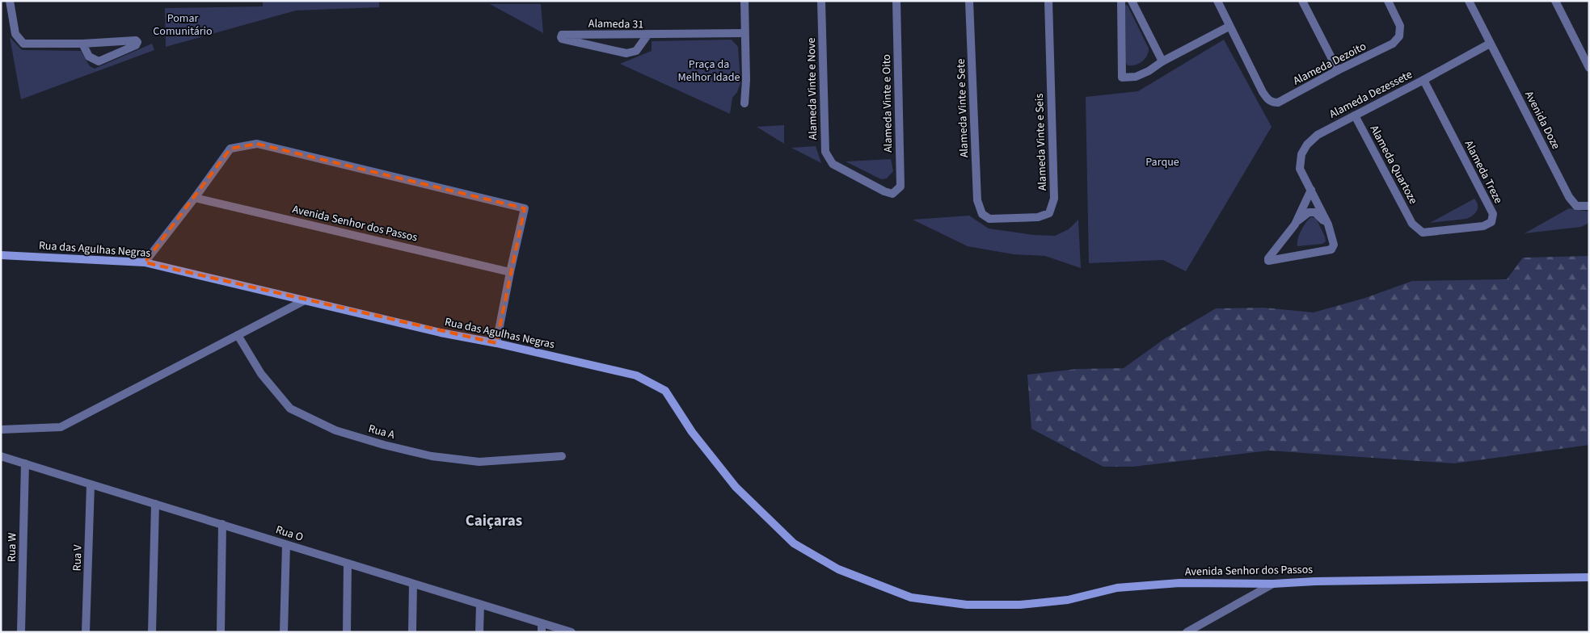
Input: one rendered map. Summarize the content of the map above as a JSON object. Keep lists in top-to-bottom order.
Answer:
{
  "streets": {
    "street": [
      "Alameda 31",
      "Alameda Dezoito",
      "Alameda Vinte e Nove",
      "Alameda Dezessete",
      "Alameda Vinte e Oito",
      "Alameda Vinte e Sete",
      "Avenida Doze",
      "Alameda Vinte e Seis",
      "Alameda Quartoze",
      "Alameda Treze",
      "Avenida Senhor dos Passos",
      "Rua das Agulhas Negras",
      "Rua A",
      "Rua O",
      "Rua W",
      "Rua V"
    ]
  },
  "crossings": [
    ["Alameda Vinte e Nove", "Alameda Vinte e Oito"],
    ["Alameda Dezessete", "Avenida Doze"],
    ["Alameda Dezessete", "Alameda Quartoze"],
    ["Alameda Dezessete", "Alameda Treze"],
    ["Alameda Vinte e Sete", "Alameda Vinte e Seis"],
    ["Alameda Quartoze", "Alameda Treze"],
    ["Avenida Senhor dos Passos", "Rua das Agulhas Negras"],
    ["Rua O", "Rua W"],
    ["Rua O", "Rua V"]
  ],
  "districts": ["Caiçaras"],
  "parks": ["Pomar Comunitário", "Praça da Melhor Idade", "Parque"]
}
